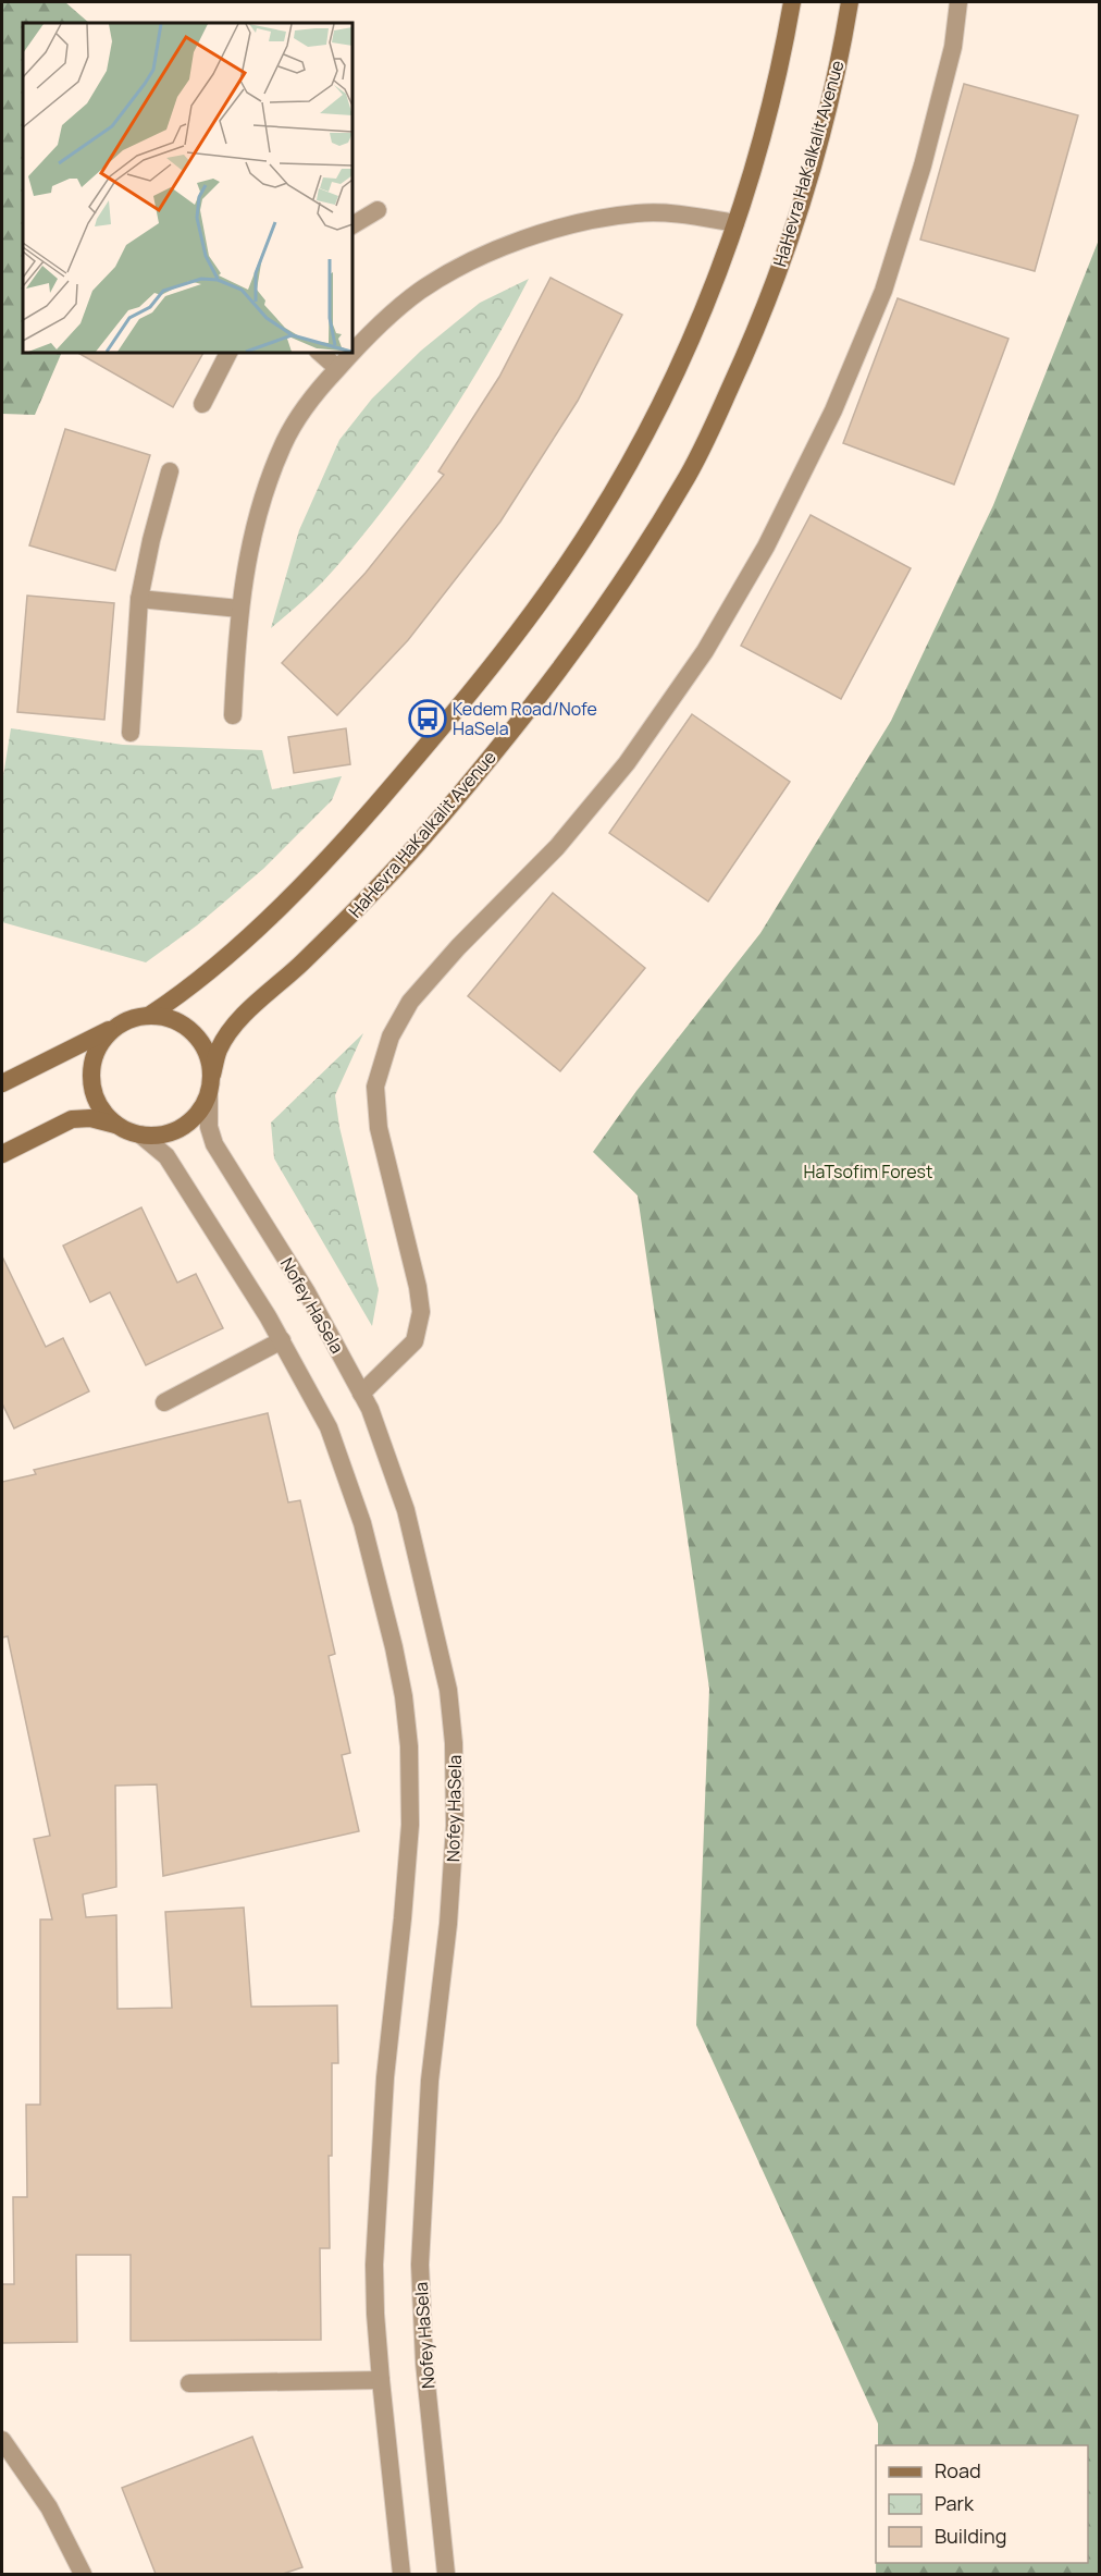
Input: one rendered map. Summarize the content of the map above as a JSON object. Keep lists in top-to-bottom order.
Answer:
{
  "streets": {
    "main road": ["HaHevra HaKalkalit Avenue"],
    "street": ["Nofey HaSela"]
  },
  "crossings": [
    ["HaHevra HaKalkalit Avenue", "Nofey HaSela"]
  ],
  "parks": ["HaTsofim Forest"],
  "places": {
    "bus stop": ["Kedem Road/Nofe HaSela"]
  },
  "legend": ["Road", "Park", "Building"]
}
